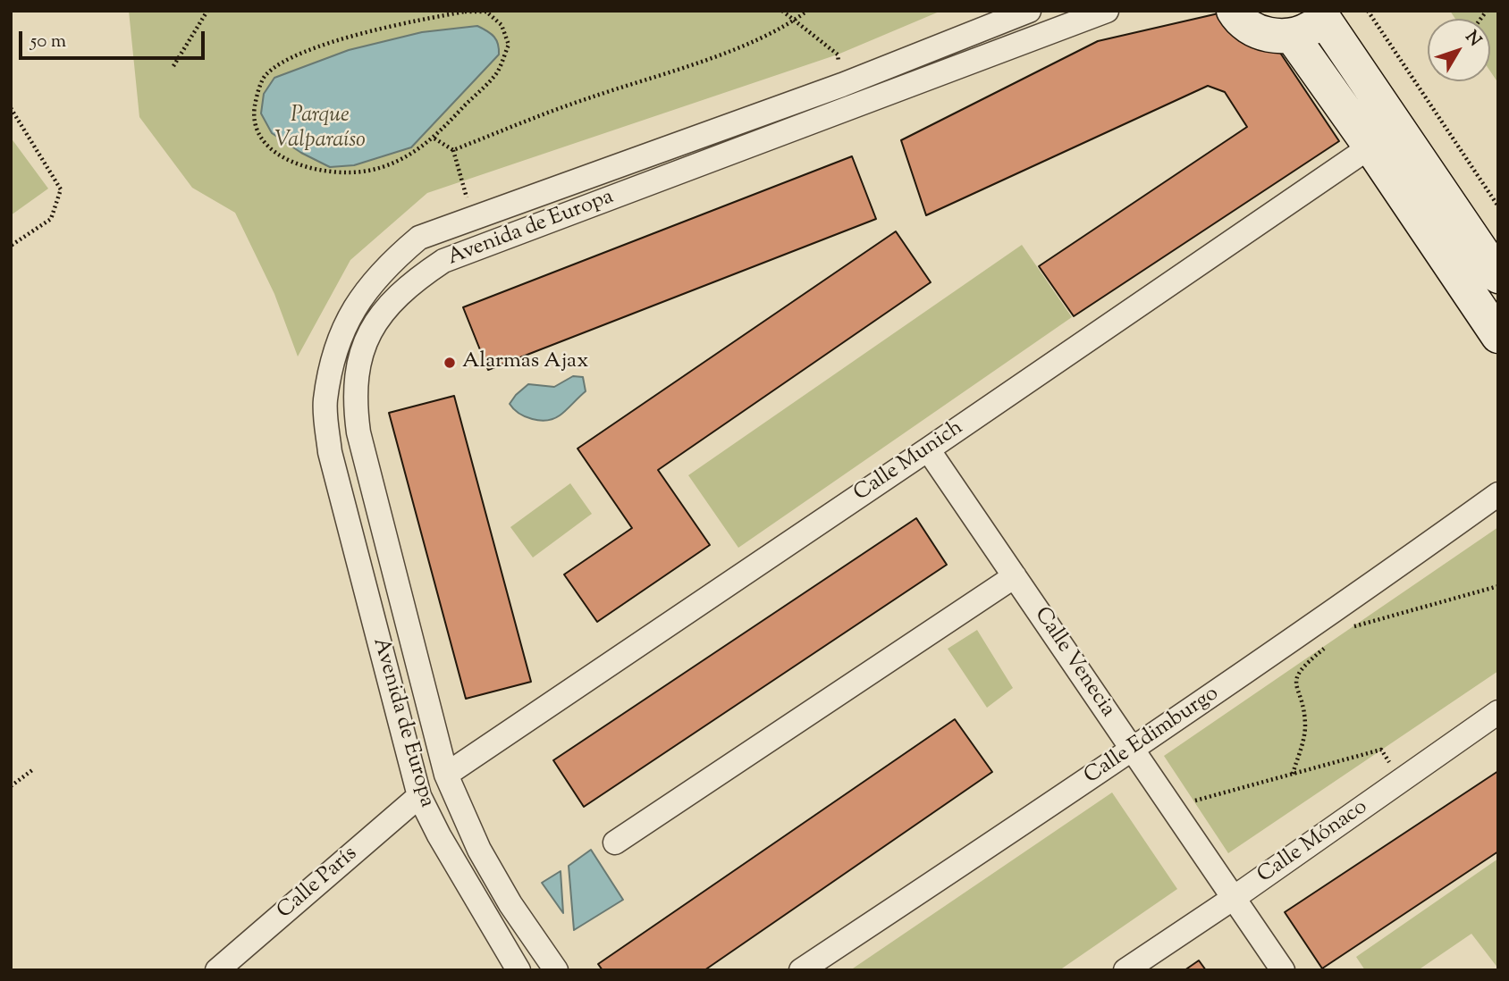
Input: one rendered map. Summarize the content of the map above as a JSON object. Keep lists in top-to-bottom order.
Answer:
{
  "streets": {
    "street": [
      "Avenida de Europa",
      "Calle Munich",
      "Calle Venecia",
      "Calle Edimburgo",
      "Calle Mónaco",
      "Calle París"
    ]
  },
  "crossings": [
    ["Avenida de Europa", "Calle Munich"],
    ["Avenida de Europa", "Calle París"],
    ["Calle Munich", "Calle Venecia"],
    ["Calle Venecia", "Calle Edimburgo"],
    ["Calle Venecia", "Calle Mónaco"]
  ],
  "parks": ["Parque Valparaíso"],
  "places": ["Alarmas Ajax"],
  "scale_bar": "50 m",
  "north": "top right"
}
